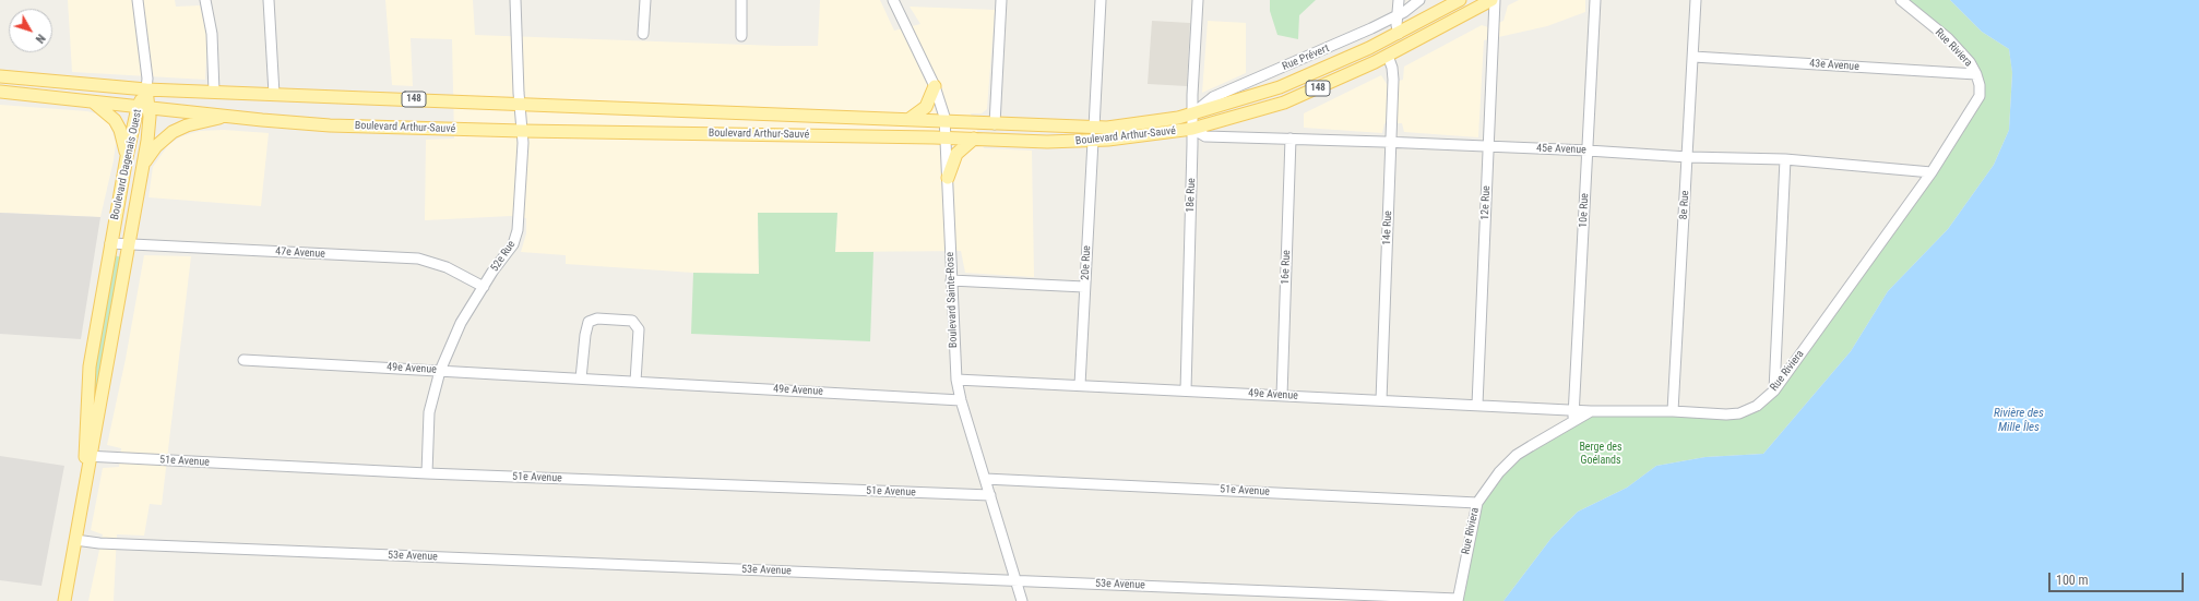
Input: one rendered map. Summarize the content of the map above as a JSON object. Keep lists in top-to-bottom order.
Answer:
{
  "streets": {
    "main road": ["148", "Boulevard Arthur-Sauvé", "Boulevard Dagenais Ouest"],
    "street": [
      "Rue Riviera",
      "Rue Prévert",
      "43e Avenue",
      "45e Avenue",
      "18e Rue",
      "12e Rue",
      "8e Rue",
      "10e Rue",
      "14e Rue",
      "47e Avenue",
      "52e Rue",
      "20e Rue",
      "16e Rue",
      "Boulevard Sainte-Rose",
      "49e Avenue",
      "51e Avenue",
      "53e Avenue"
    ]
  },
  "crossings": [
    ["Rue Riviera", "43e Avenue"],
    ["Rue Riviera", "45e Avenue"],
    ["Rue Riviera", "8e Rue"],
    ["Rue Riviera", "10e Rue"],
    ["Rue Riviera", "49e Avenue"],
    ["Rue Riviera", "51e Avenue"],
    ["Rue Riviera", "53e Avenue"],
    ["Rue Prévert", "Boulevard Arthur-Sauvé"],
    ["Rue Prévert", "18e Rue"],
    ["43e Avenue", "8e Rue"],
    ["Boulevard Arthur-Sauvé", "45e Avenue"],
    ["Boulevard Arthur-Sauvé", "Boulevard Dagenais Ouest"],
    ["Boulevard Arthur-Sauvé", "18e Rue"],
    ["Boulevard Arthur-Sauvé", "14e Rue"],
    ["Boulevard Arthur-Sauvé", "52e Rue"],
    ["Boulevard Arthur-Sauvé", "20e Rue"],
    ["Boulevard Arthur-Sauvé", "Boulevard Sainte-Rose"],
    ["45e Avenue", "18e Rue"],
    ["45e Avenue", "12e Rue"],
    ["45e Avenue", "8e Rue"],
    ["45e Avenue", "10e Rue"],
    ["45e Avenue", "14e Rue"],
    ["45e Avenue", "16e Rue"],
    ["Boulevard Dagenais Ouest", "47e Avenue"],
    ["Boulevard Dagenais Ouest", "51e Avenue"],
    ["Boulevard Dagenais Ouest", "53e Avenue"],
    ["18e Rue", "49e Avenue"],
    ["12e Rue", "49e Avenue"],
    ["10e Rue", "49e Avenue"],
    ["14e Rue", "49e Avenue"],
    ["47e Avenue", "52e Rue"],
    ["52e Rue", "49e Avenue"],
    ["52e Rue", "51e Avenue"],
    ["20e Rue", "49e Avenue"],
    ["16e Rue", "49e Avenue"],
    ["Boulevard Sainte-Rose", "49e Avenue"],
    ["Boulevard Sainte-Rose", "51e Avenue"],
    ["Boulevard Sainte-Rose", "53e Avenue"]
  ],
  "water": ["Rivière des Mille Îles"],
  "parks": ["Berge des Goélands"],
  "scale_bar": "100 m",
  "north": "bottom right"
}
